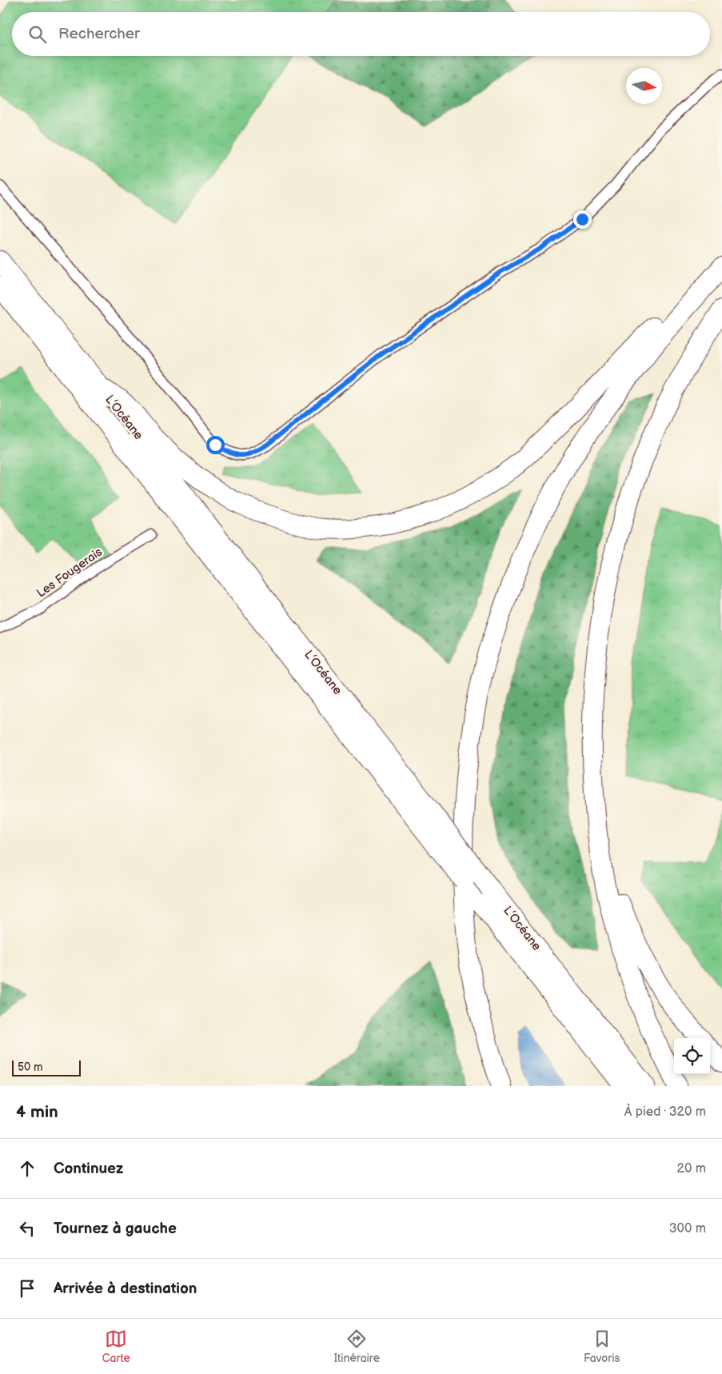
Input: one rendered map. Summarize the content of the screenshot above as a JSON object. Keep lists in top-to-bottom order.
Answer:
{
  "streets": {
    "highway": ["L’Océane"],
    "street": ["Les Fougerais"]
  },
  "scale_bar": "50 m",
  "north": "right",
  "page": {
    "search": "Rechercher",
    "scale": "50 m",
    "heading": ["4 min", "À pied · 320 m"],
    "list": [
      ["Continuez", "20 m"],
      ["Tournez à gauche", "300 m"],
      "Arrivée à destination"
    ],
    "nav": ["Carte", "Itinéraire", "Favoris"]
  }
}
